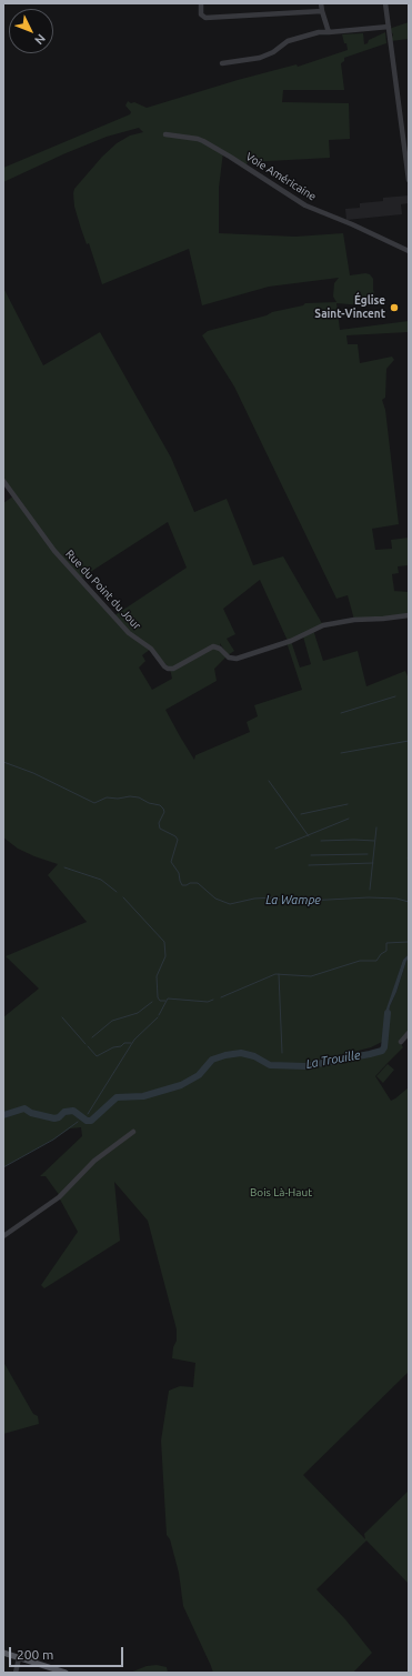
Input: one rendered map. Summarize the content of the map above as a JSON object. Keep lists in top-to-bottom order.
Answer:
{
  "streets": {
    "street": ["Voie Américaine", "Rue du Point du Jour"]
  },
  "water": ["La Wampe", "La Trouille"],
  "parks": ["Bois Là-Haut"],
  "places": ["Église Saint-Vincent"],
  "scale_bar": "200 m",
  "north": "bottom right"
}
